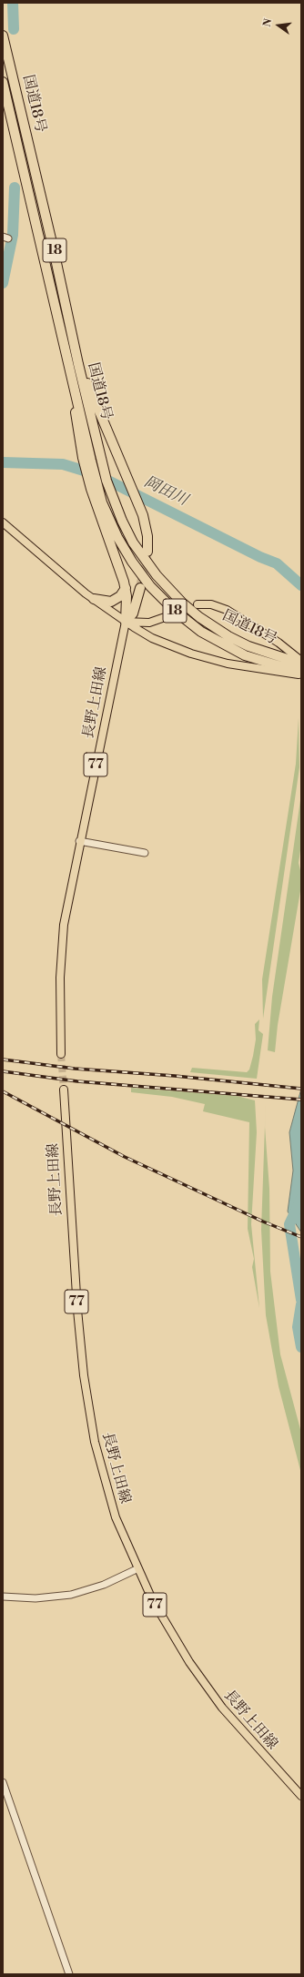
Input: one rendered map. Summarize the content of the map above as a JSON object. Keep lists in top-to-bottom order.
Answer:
{
  "streets": {
    "highway": ["国道18号", "18"],
    "main road": ["長野上田線", "77"]
  },
  "water": ["岡田川"],
  "north": "left"
}
